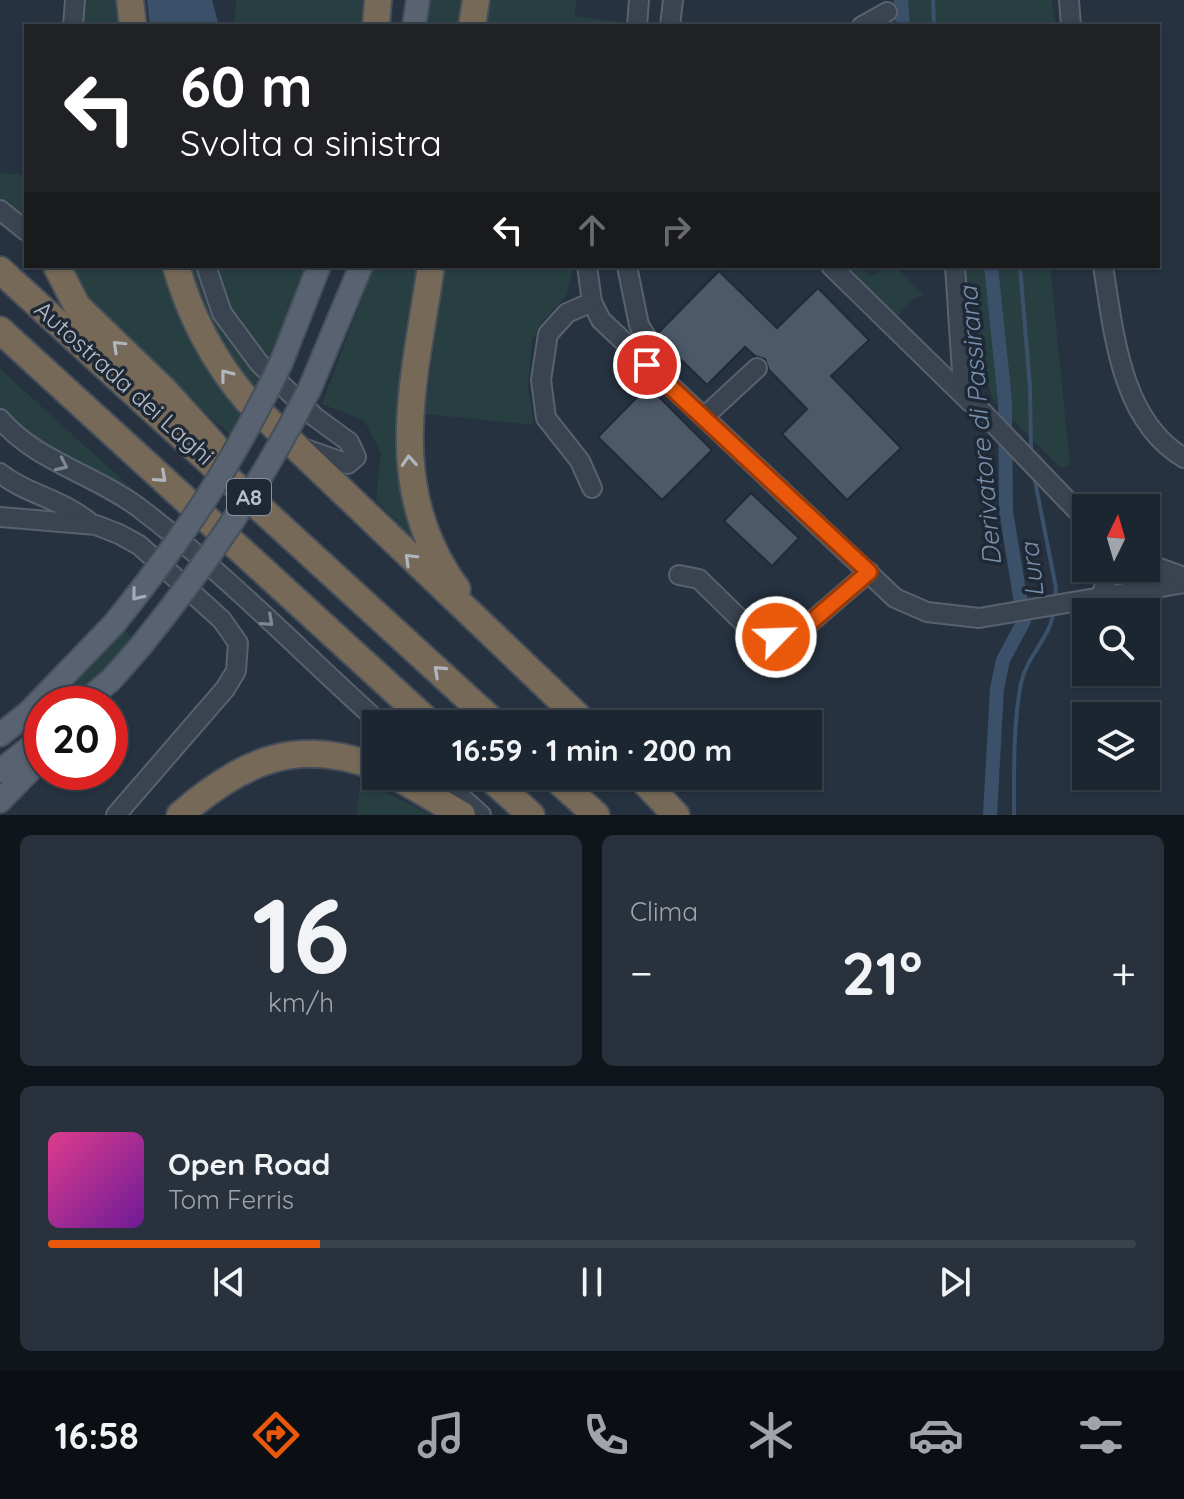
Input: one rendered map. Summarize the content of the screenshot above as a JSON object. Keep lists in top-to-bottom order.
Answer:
{
  "streets": {
    "highway": ["Autostrada dei Laghi", "A8"]
  },
  "water": ["Derivatore di Passirana", "Lura"],
  "north": "top",
  "page": {
    "turn": ["60 m", "Svolta a sinistra"],
    "limit": "20",
    "trip": "16:59 · 1 min · 200 m",
    "tile": [
      ["16", "km/h"],
      "Clima"
    ],
    "heat": ["−", "21°", "+"],
    "song": ["Open Road", "Tom Ferris"],
    "tabs": "16:58"
  }
}
